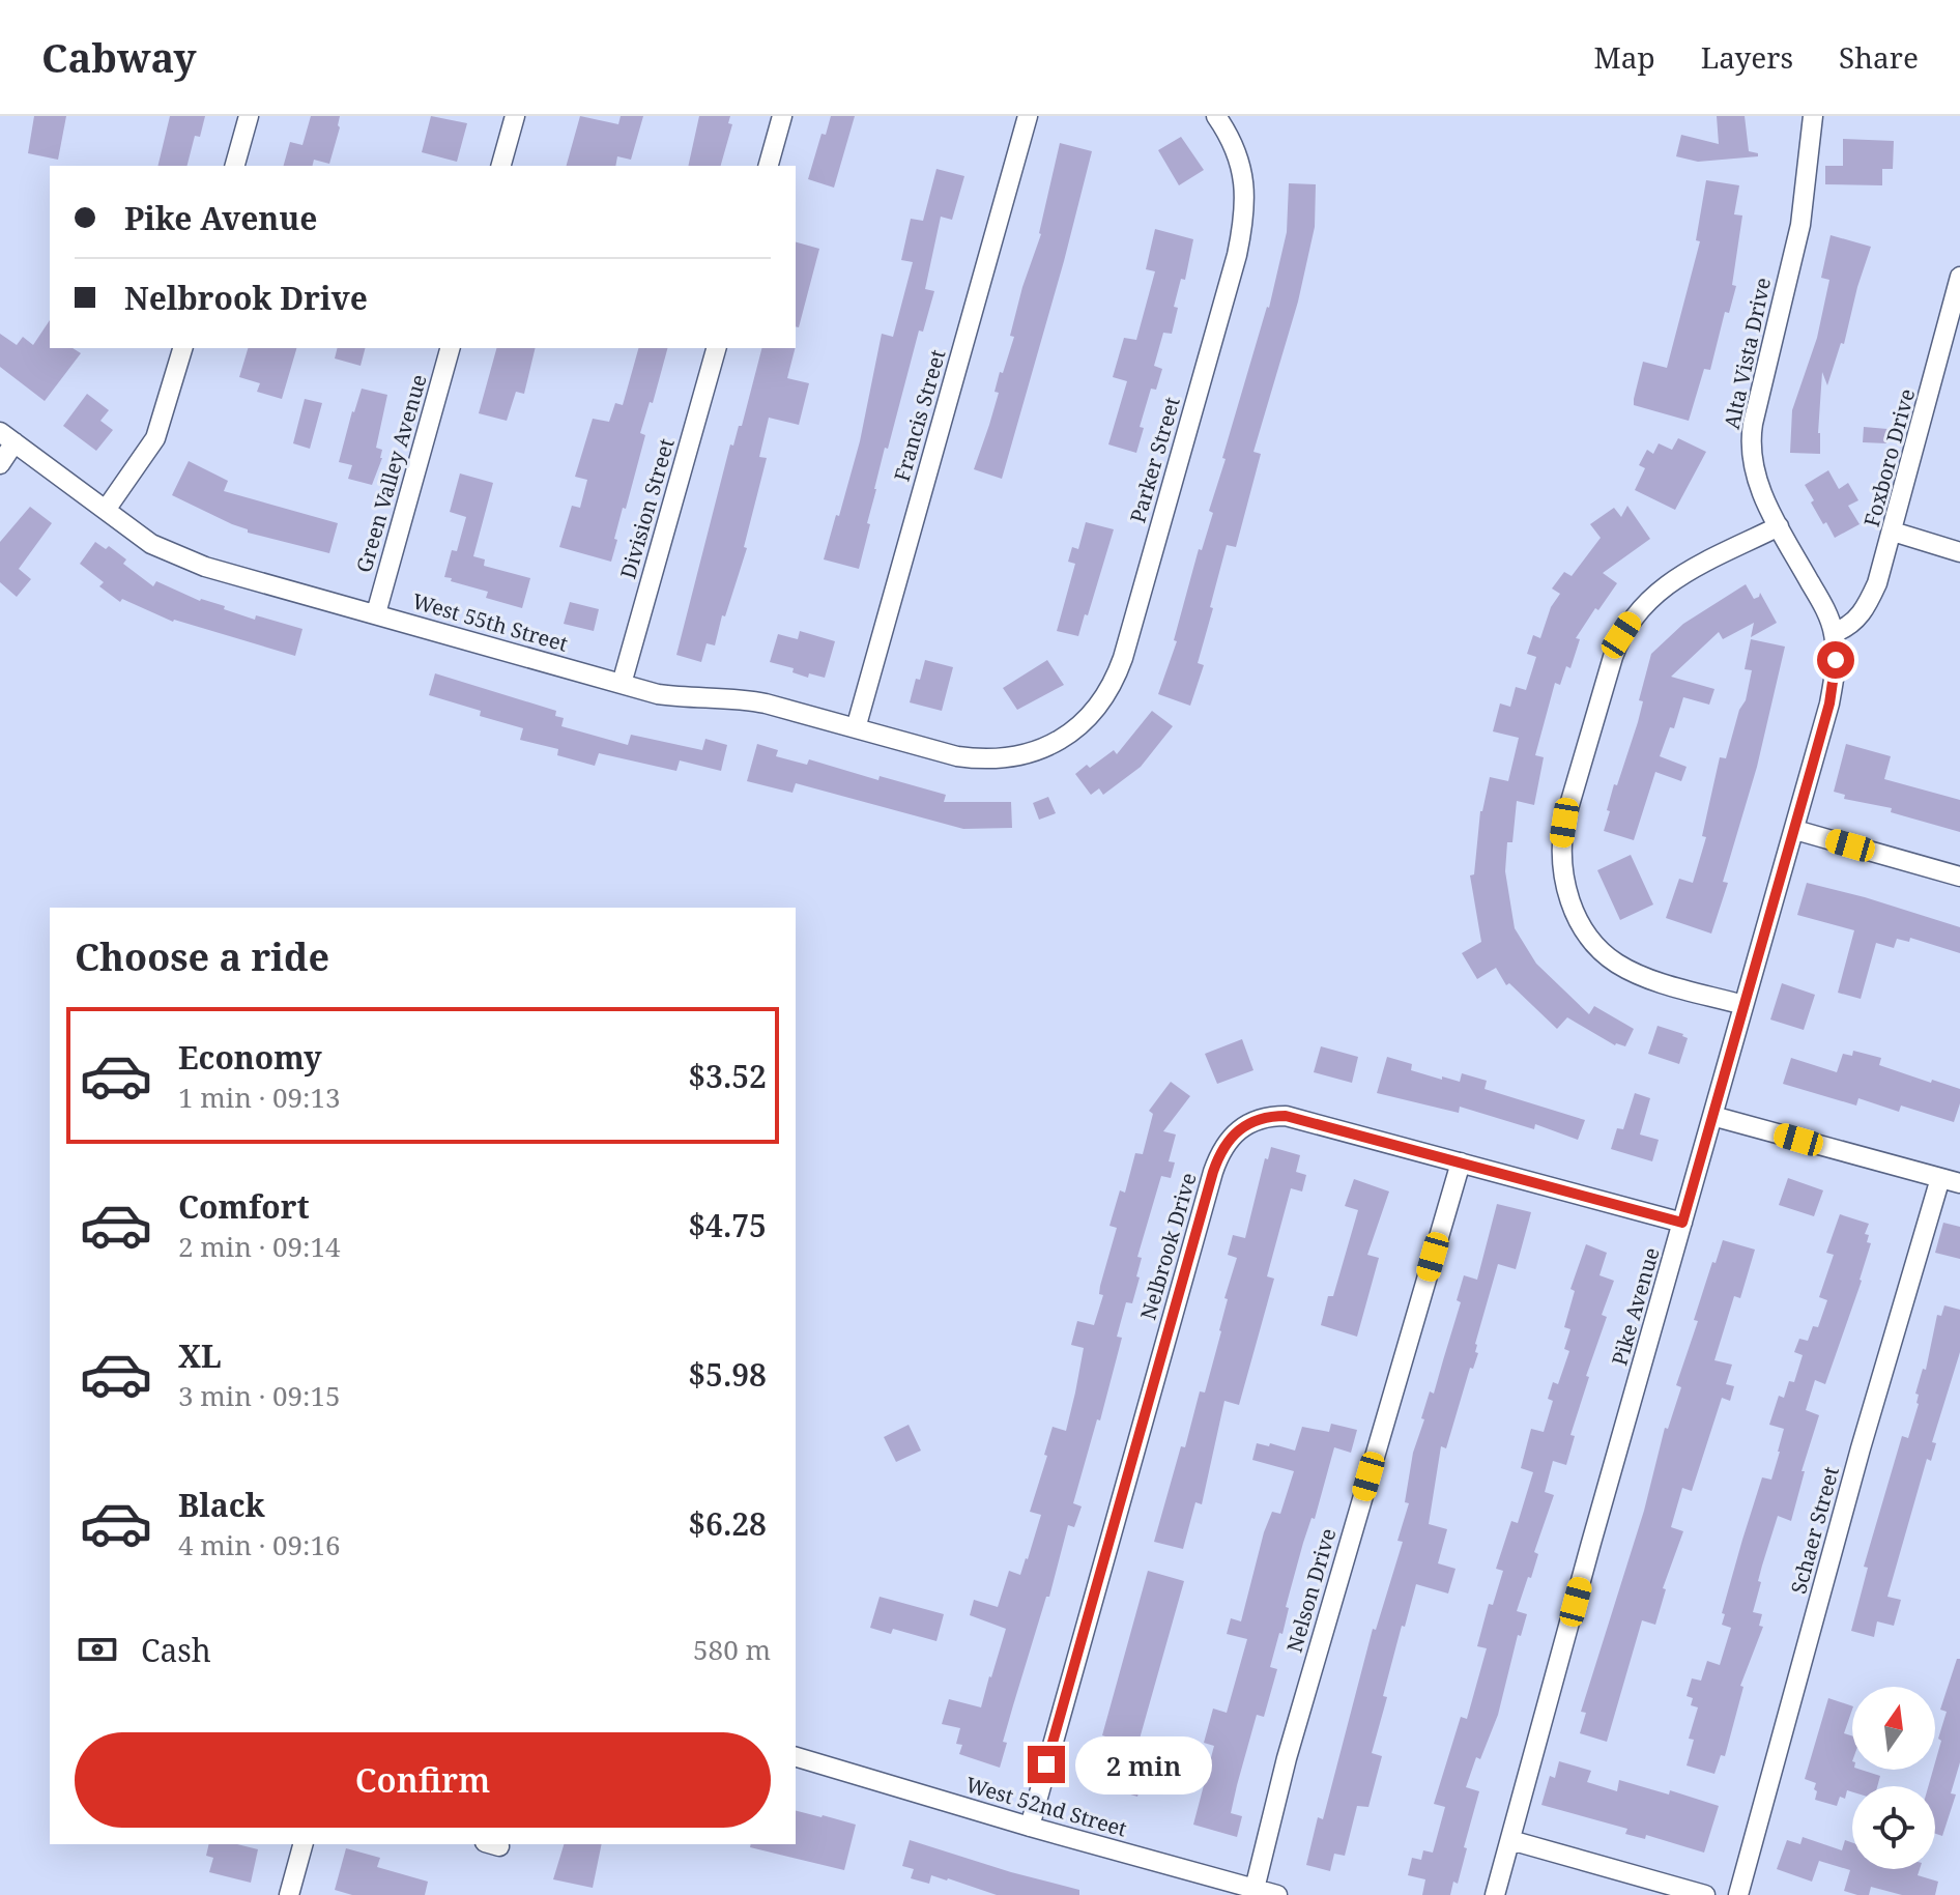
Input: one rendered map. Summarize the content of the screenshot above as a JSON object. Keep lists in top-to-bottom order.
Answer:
{
  "streets": {
    "street": [
      "Alta Vista Drive",
      "Francis Street",
      "Foxboro Drive",
      "Parker Street",
      "Green Valley Avenue",
      "Division Street",
      "West 55th Street",
      "Nelbrook Drive",
      "Pike Avenue",
      "Schaer Street",
      "Nelson Drive",
      "West 52nd Street"
    ]
  },
  "crossings": [
    ["Alta Vista Drive", "Foxboro Drive"],
    ["Alta Vista Drive", "Pike Avenue"],
    ["Francis Street", "West 55th Street"],
    ["Foxboro Drive", "Pike Avenue"],
    ["Parker Street", "West 55th Street"],
    ["Green Valley Avenue", "West 55th Street"],
    ["Division Street", "West 55th Street"],
    ["Nelbrook Drive", "Pike Avenue"],
    ["Nelbrook Drive", "Nelson Drive"],
    ["Nelbrook Drive", "West 52nd Street"],
    ["Nelson Drive", "West 52nd Street"]
  ],
  "north": "top",
  "page": {
    "header": "Cabway",
    "nav": ["Map", "Layers", "Share"],
    "banner": ["Pike Avenue", "Nelbrook Drive"],
    "heading": "Choose a ride",
    "list": [
      {
        "name": "Economy",
        "note": "1 min · 09:13",
        "value": "$3.52"
      },
      {
        "name": "Comfort",
        "note": "2 min · 09:14",
        "value": "$4.75"
      },
      {
        "name": "XL",
        "note": "3 min · 09:15",
        "value": "$5.98"
      },
      {
        "name": "Black",
        "note": "4 min · 09:16",
        "value": "$6.28"
      }
    ],
    "pay": ["Cash", "580 m"],
    "buttons": "Confirm",
    "bubble": "2 min"
  }
}
